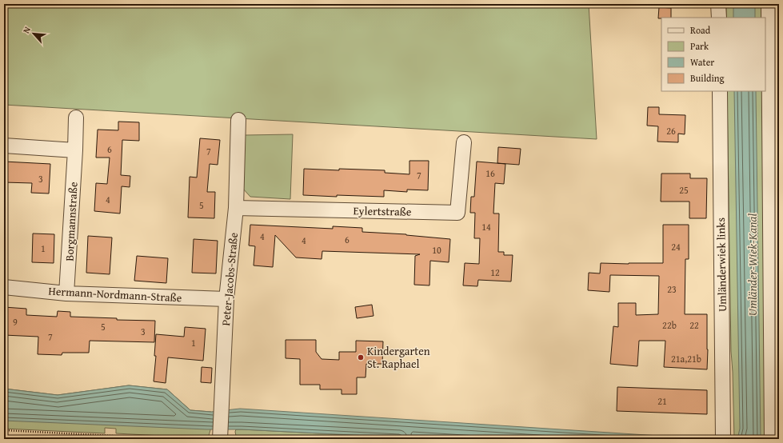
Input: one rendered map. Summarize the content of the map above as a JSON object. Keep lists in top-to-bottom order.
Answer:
{
  "streets": {
    "street": [
      "Eylertstraße",
      "Borgmannstraße",
      "Umländerwiek links",
      "Peter-Jacobs-Straße",
      "Hermann-Nordmann-Straße"
    ]
  },
  "crossings": [
    ["Eylertstraße", "Peter-Jacobs-Straße"],
    ["Borgmannstraße", "Hermann-Nordmann-Straße"],
    ["Peter-Jacobs-Straße", "Hermann-Nordmann-Straße"]
  ],
  "water": ["Umländer-Wiek-Kanal"],
  "places": ["Kindergarten St. Raphael"],
  "house_numbers": [
    "26",
    "6",
    "7",
    "16",
    "7",
    "3",
    "25",
    "4",
    "5",
    "14",
    "4",
    "6",
    "4",
    "24",
    "1",
    "10",
    "12",
    "23",
    "9",
    "22b",
    "22",
    "5",
    "3",
    "7",
    "1",
    "21a,21b",
    "21"
  ],
  "legend": [
    "Road",
    "Park",
    "Water",
    "Building"
  ],
  "north": "top left"
}
